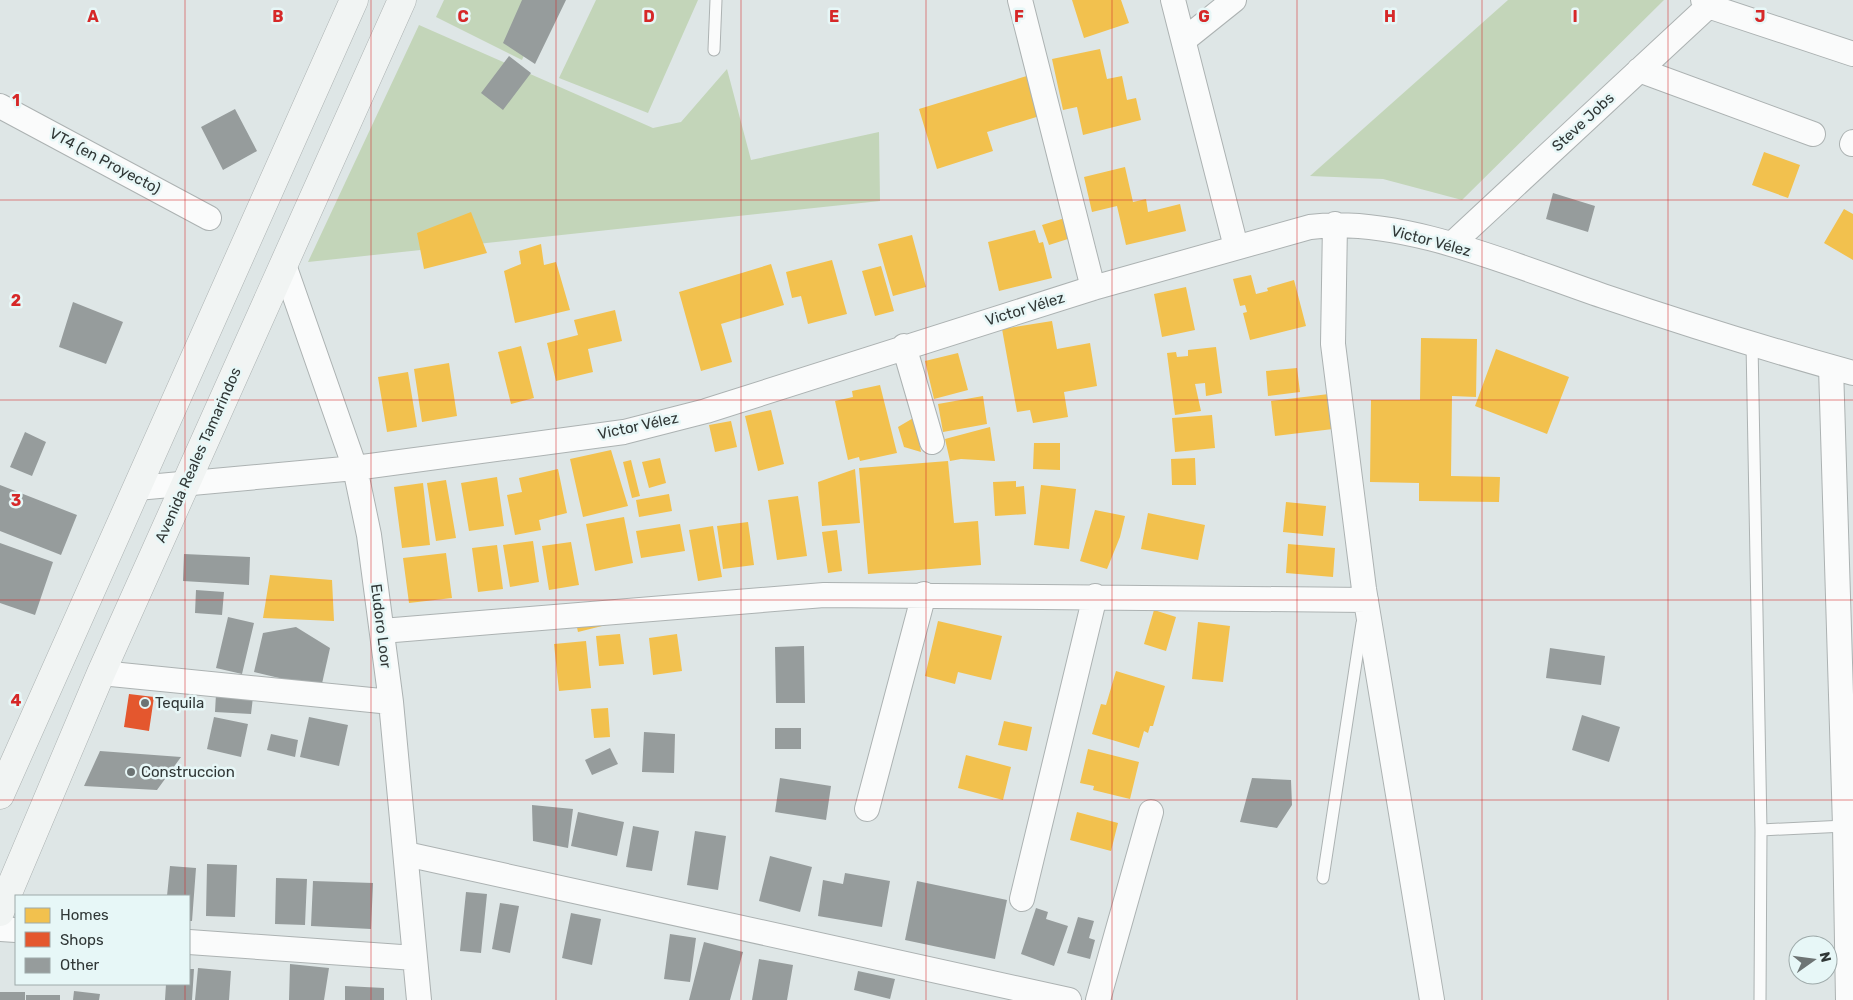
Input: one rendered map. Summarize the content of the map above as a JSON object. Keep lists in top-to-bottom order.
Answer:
{
  "streets": {
    "main road": ["Avenida Reales Tamarindos"],
    "street": [
      "Steve Jobs",
      "VT4 (en Proyecto)",
      "Victor Vélez",
      "Eudoro Loor"
    ]
  },
  "crossings": [
    ["Steve Jobs", "Victor Vélez"],
    ["Victor Vélez", "Avenida Reales Tamarindos"],
    ["Victor Vélez", "Eudoro Loor"],
    ["Avenida Reales Tamarindos", "Eudoro Loor"]
  ],
  "places": ["Tequila", "Construccion"],
  "legend": ["Homes", "Shops", "Other"],
  "north": "right",
  "grid": {
    "columns": [
      "A",
      "B",
      "C",
      "D",
      "E",
      "F",
      "G",
      "H",
      "I",
      "J"
    ],
    "rows": [
      "1",
      "2",
      "3",
      "4"
    ]
  }
}
